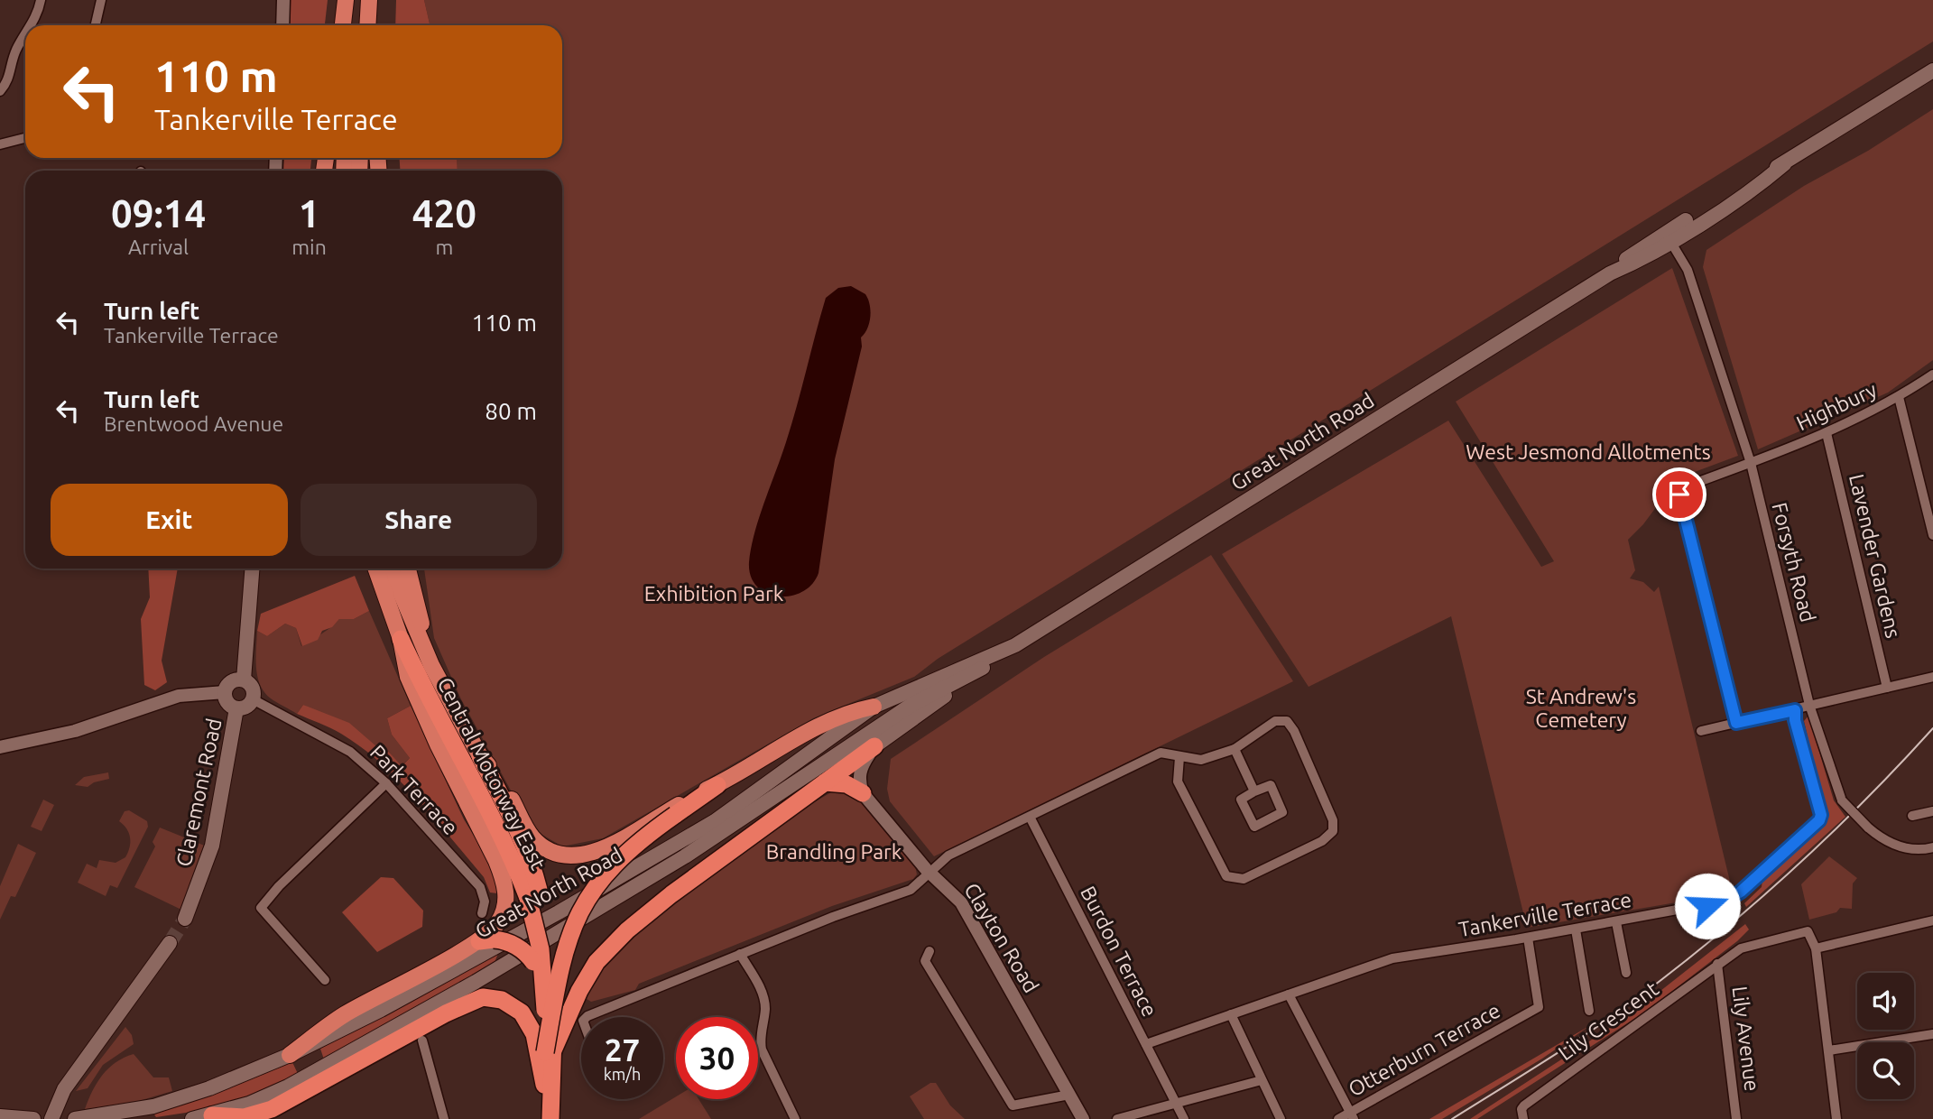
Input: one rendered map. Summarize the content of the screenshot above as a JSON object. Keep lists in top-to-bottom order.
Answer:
{
  "streets": {
    "highway": ["Central Motorway East"],
    "main road": ["Great North Road", "Claremont Road"],
    "street": [
      "Highbury",
      "Lavender Gardens",
      "Forsyth Road",
      "Park Terrace",
      "Tankerville Terrace",
      "Clayton Road",
      "Burdon Terrace",
      "Lily Crescent",
      "Lily Avenue",
      "Otterburn Terrace"
    ]
  },
  "crossings": [
    ["Highbury", "Lavender Gardens"],
    ["Highbury", "Forsyth Road"],
    ["Great North Road", "Forsyth Road"],
    ["Park Terrace", "Claremont Road"],
    ["Tankerville Terrace", "Burdon Terrace"],
    ["Tankerville Terrace", "Otterburn Terrace"],
    ["Lily Crescent", "Lily Avenue"]
  ],
  "parks": [
    "West Jesmond Allotments",
    "Exhibition Park",
    "St Andrew's Cemetery",
    "Brandling Park"
  ],
  "page": {
    "turn": ["110 m", "Tankerville Terrace"],
    "eta": [
      "09:14",
      "Arrival",
      "1",
      "min",
      "420",
      "m"
    ],
    "list": [
      {
        "name": "Turn left",
        "note": "Tankerville Terrace",
        "value": "110 m"
      },
      {
        "name": "Turn left",
        "note": "Brentwood Avenue",
        "value": "80 m"
      }
    ],
    "buttons": ["Exit", "Share"],
    "speed": "27 km/h",
    "limit": "30"
  }
}
